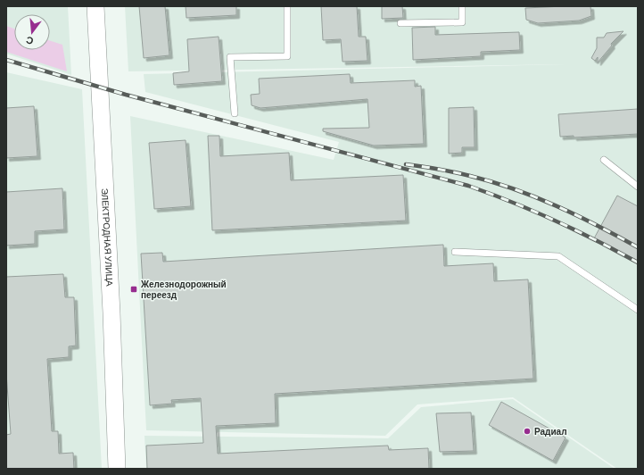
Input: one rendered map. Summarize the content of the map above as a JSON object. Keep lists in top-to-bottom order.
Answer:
{
  "streets": {
    "street": ["ЭЛЕКТРОДНАЯ УЛИЦА"]
  },
  "places": {
    "transit": ["Железнодорожный переезд"],
    "other": ["Радиал"]
  },
  "north": "bottom"
}
